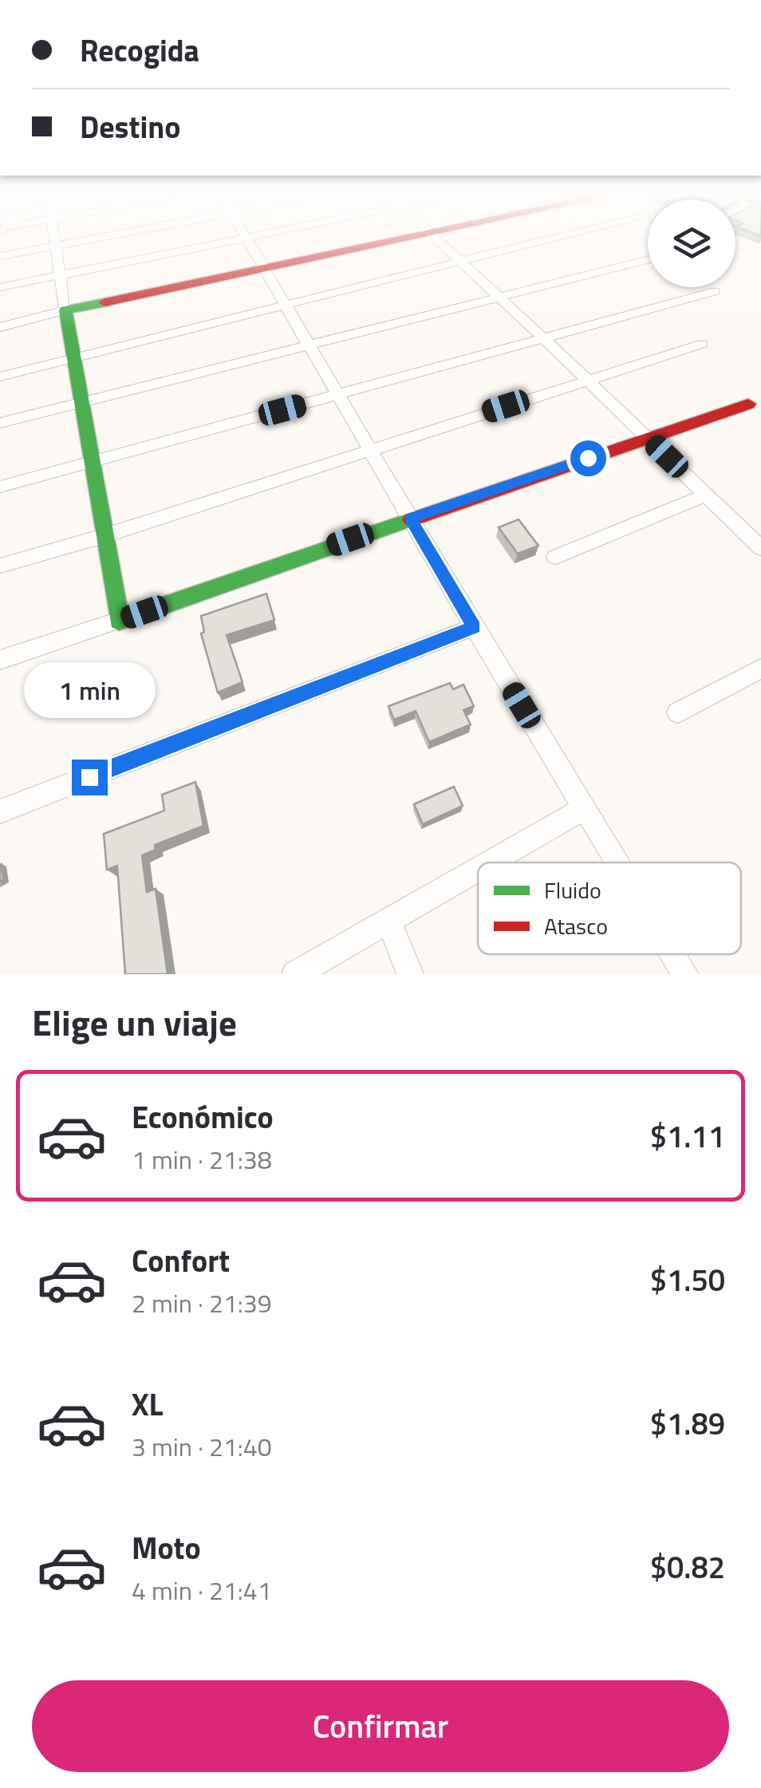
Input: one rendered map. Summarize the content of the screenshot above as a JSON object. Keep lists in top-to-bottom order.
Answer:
{
  "legend": ["Fluido", "Atasco"],
  "page": {
    "banner": ["Recogida", "Destino"],
    "bubble": "1 min",
    "heading": "Elige un viaje",
    "list": [
      {
        "name": "Económico",
        "note": "1 min · 21:38",
        "value": "$1.11"
      },
      {
        "name": "Confort",
        "note": "2 min · 21:39",
        "value": "$1.50"
      },
      {
        "name": "XL",
        "note": "3 min · 21:40",
        "value": "$1.89"
      },
      {
        "name": "Moto",
        "note": "4 min · 21:41",
        "value": "$0.82"
      }
    ],
    "buttons": "Confirmar"
  }
}
